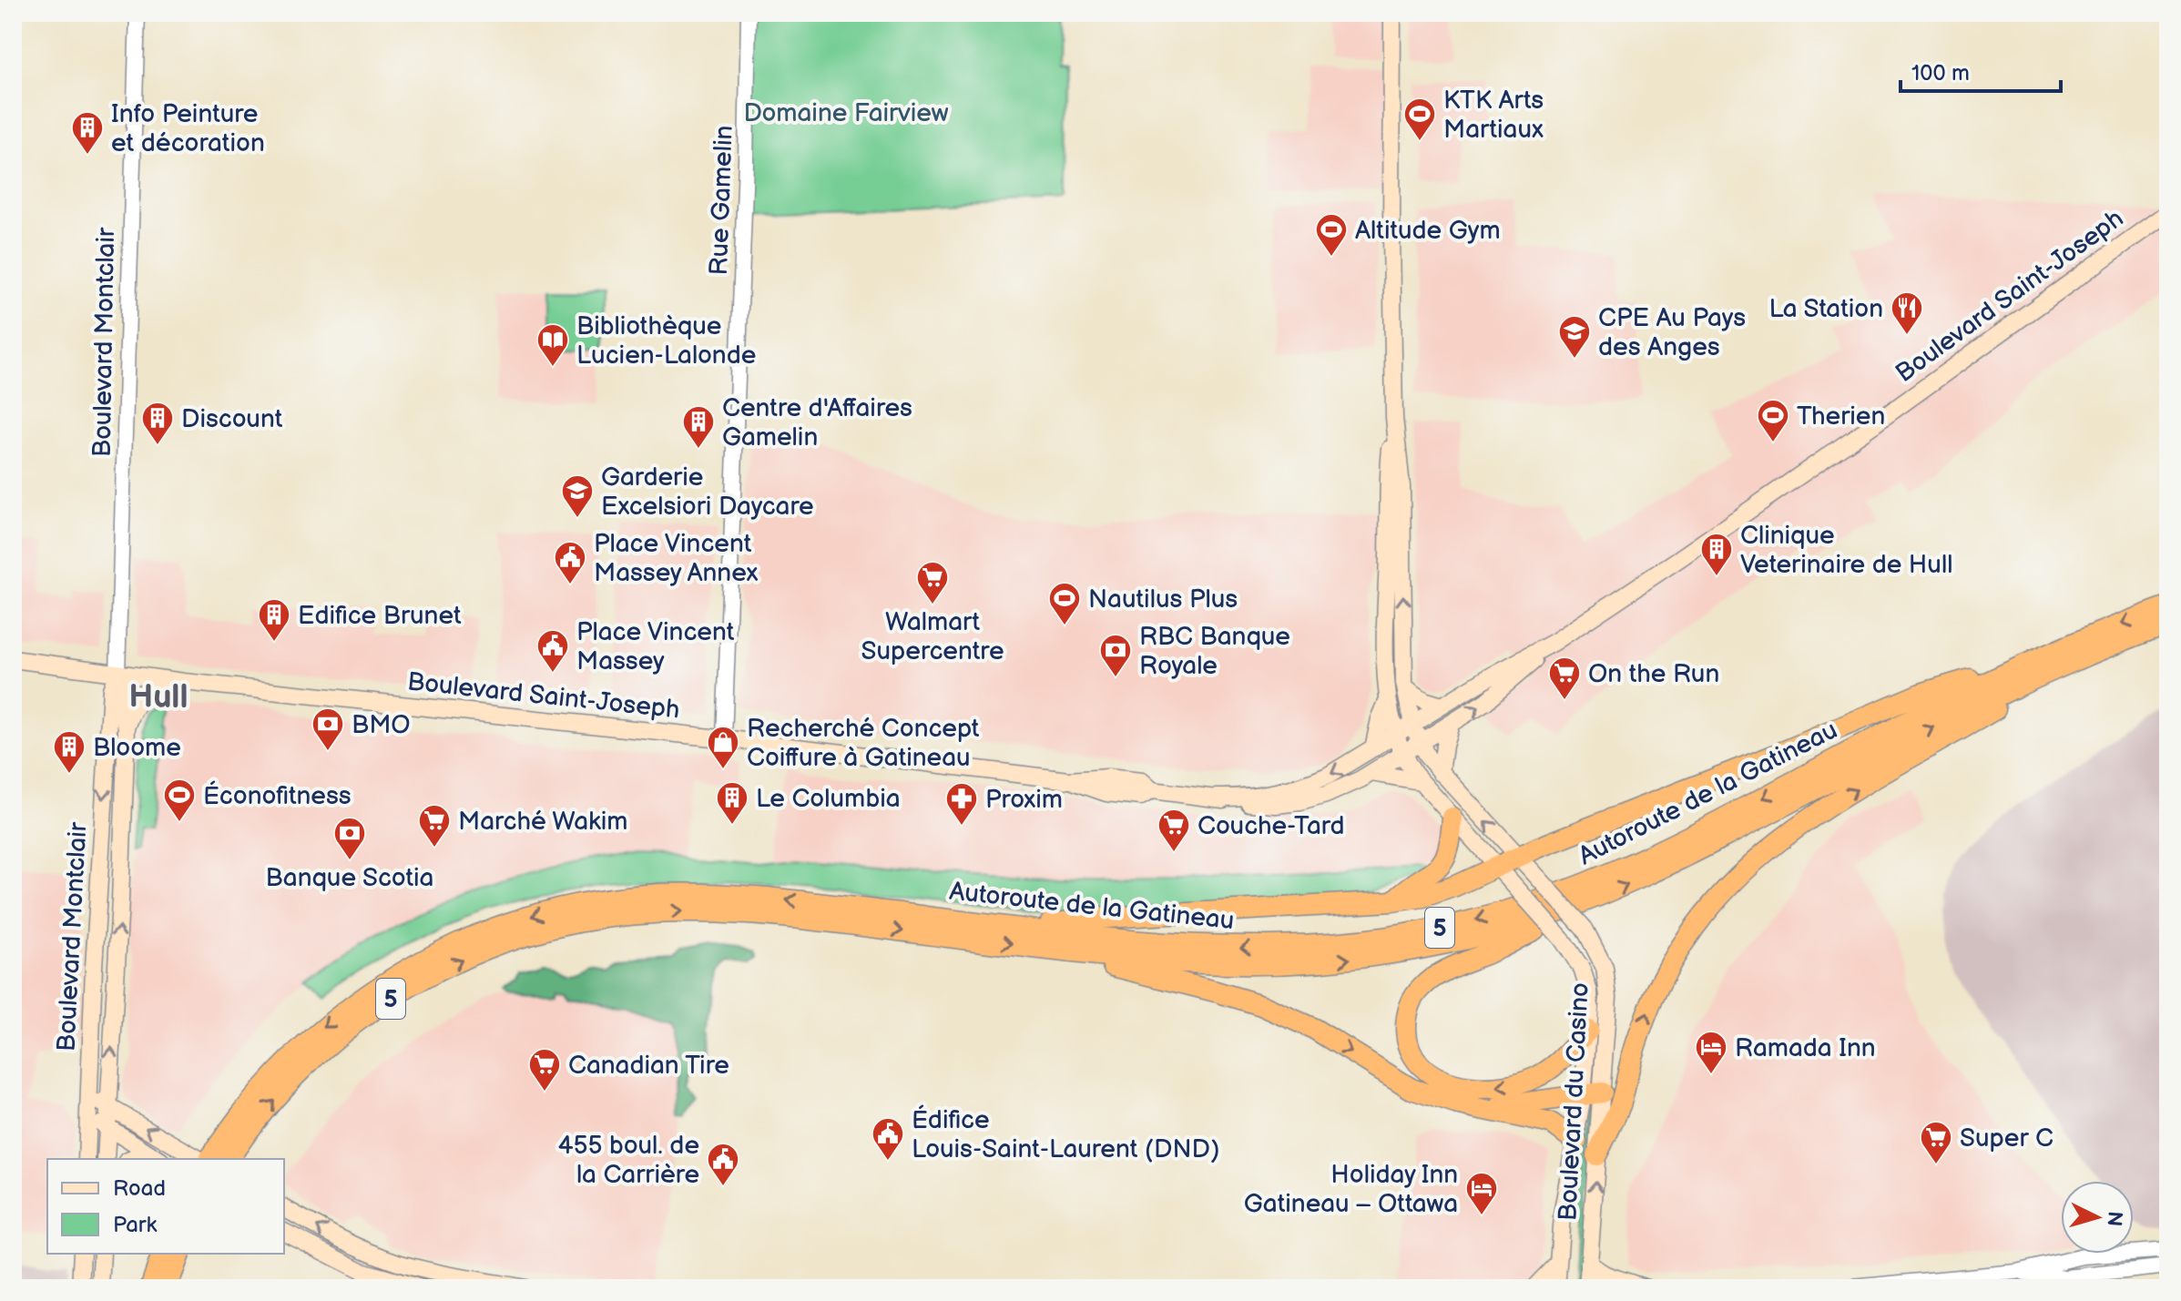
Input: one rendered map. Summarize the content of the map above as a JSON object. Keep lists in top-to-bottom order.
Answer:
{
  "streets": {
    "highway": ["Autoroute de la Gatineau", "5"],
    "main road": ["Boulevard Saint-Joseph", "Boulevard Montclair", "Boulevard du Casino"],
    "street": ["Rue Gamelin"]
  },
  "crossings": [
    ["Rue Gamelin", "Boulevard Saint-Joseph"],
    ["Boulevard Saint-Joseph", "Boulevard Montclair"],
    ["Boulevard Saint-Joseph", "Boulevard du Casino"]
  ],
  "districts": ["Hull"],
  "parks": ["Domaine Fairview"],
  "places": {
    "sports": [
      "KTK Arts Martiaux",
      "Altitude Gym",
      "Therien",
      "Nautilus Plus",
      "Éconofitness"
    ],
    "building": [
      "Info Peinture et décoration",
      "Discount",
      "Centre d'Affaires Gamelin",
      "Clinique Veterinaire de Hull",
      "Edifice Brunet",
      "Bloome",
      "Le Columbia"
    ],
    "restaurant": ["La Station"],
    "school or university": ["CPE Au Pays des Anges", "Garderie Excelsiori Daycare"],
    "library": ["Bibliothèque Lucien-Lalonde"],
    "public building": [
      "Place Vincent Massey Annex",
      "Place Vincent Massey",
      "Édifice Louis-Saint-Laurent (DND)",
      "455 boul. de la Carrière"
    ],
    "supermarket": [
      "Walmart Supercentre",
      "On the Run",
      "Marché Wakim",
      "Couche-Tard",
      "Canadian Tire",
      "Super C"
    ],
    "bank": ["RBC Banque Royale", "BMO", "Banque Scotia"],
    "shop": ["Recherché Concept Coiffure à Gatineau"],
    "pharmacy": ["Proxim"],
    "hotel": ["Ramada Inn", "Holiday Inn Gatineau – Ottawa"]
  },
  "legend": ["Road", "Park"],
  "scale_bar": "100 m",
  "north": "right"
}
